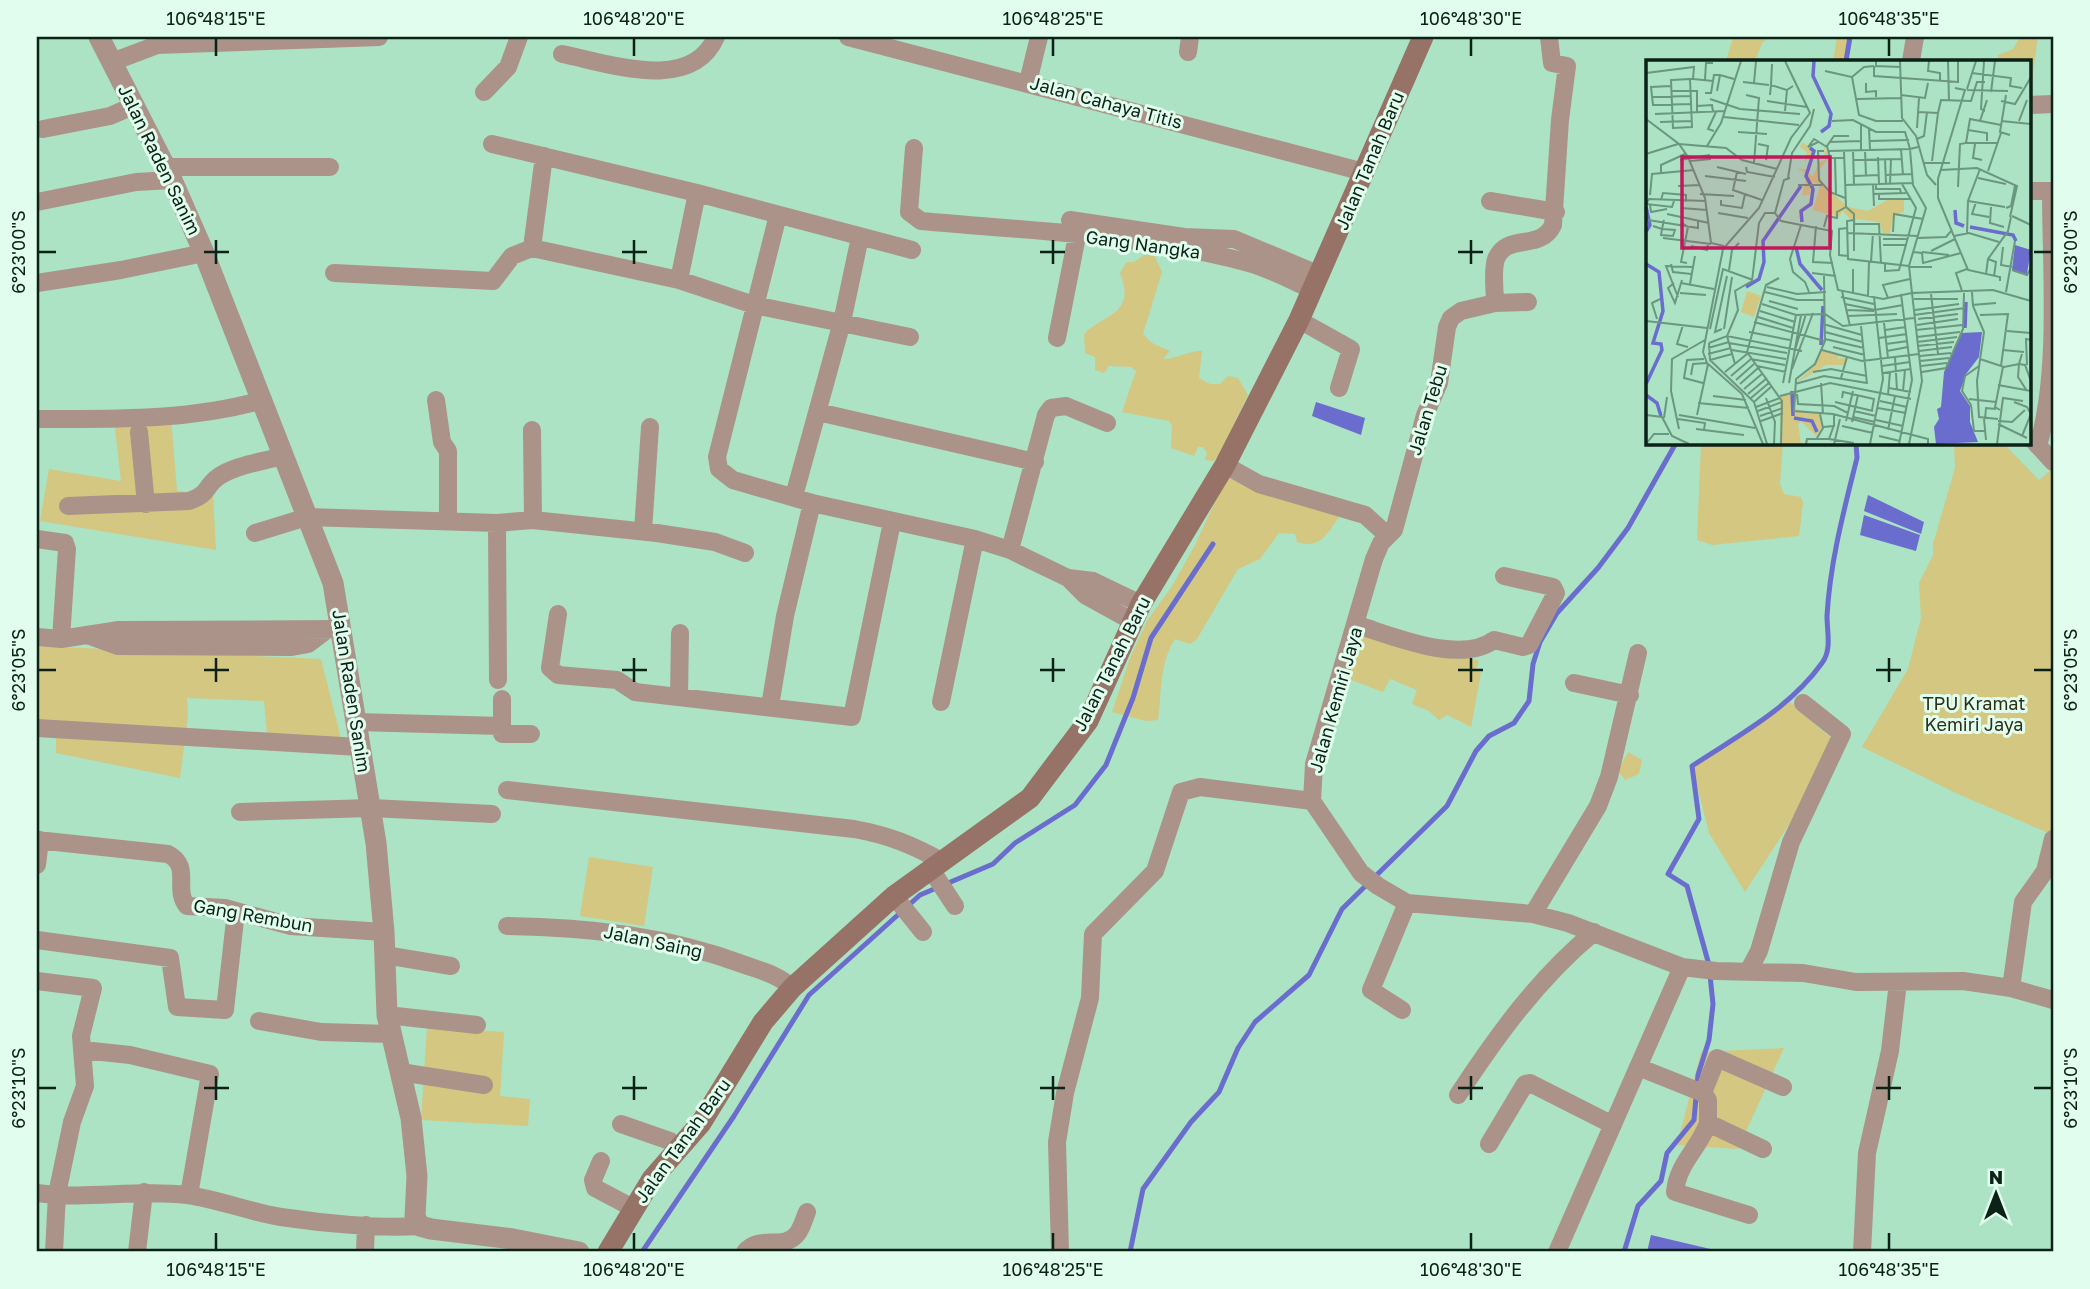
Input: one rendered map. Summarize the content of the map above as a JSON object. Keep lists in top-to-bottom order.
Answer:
{
  "streets": {
    "main road": ["Jalan Tanah Baru"],
    "street": [
      "Jalan Cahaya Titis",
      "Jalan Raden Sanim",
      "Gang Nangka",
      "Jalan Tebu",
      "Jalan Kemiri Jaya",
      "Gang Rembun",
      "Jalan Saing"
    ]
  },
  "crossings": [
    ["Jalan Cahaya Titis", "Jalan Tanah Baru"],
    ["Jalan Raden Sanim", "Gang Rembun"],
    ["Jalan Tanah Baru", "Jalan Saing"],
    ["Jalan Tebu", "Jalan Kemiri Jaya"]
  ],
  "parks": ["TPU Kramat Kemiri Jaya"],
  "north": "top",
  "coordinates": [
    "106°48'15\"E",
    "106°48'20\"E",
    "106°48'25\"E",
    "106°48'30\"E",
    "106°48'35\"E",
    "6°23'00\"S",
    "6°23'05\"S",
    "6°23'10\"S"
  ]
}
